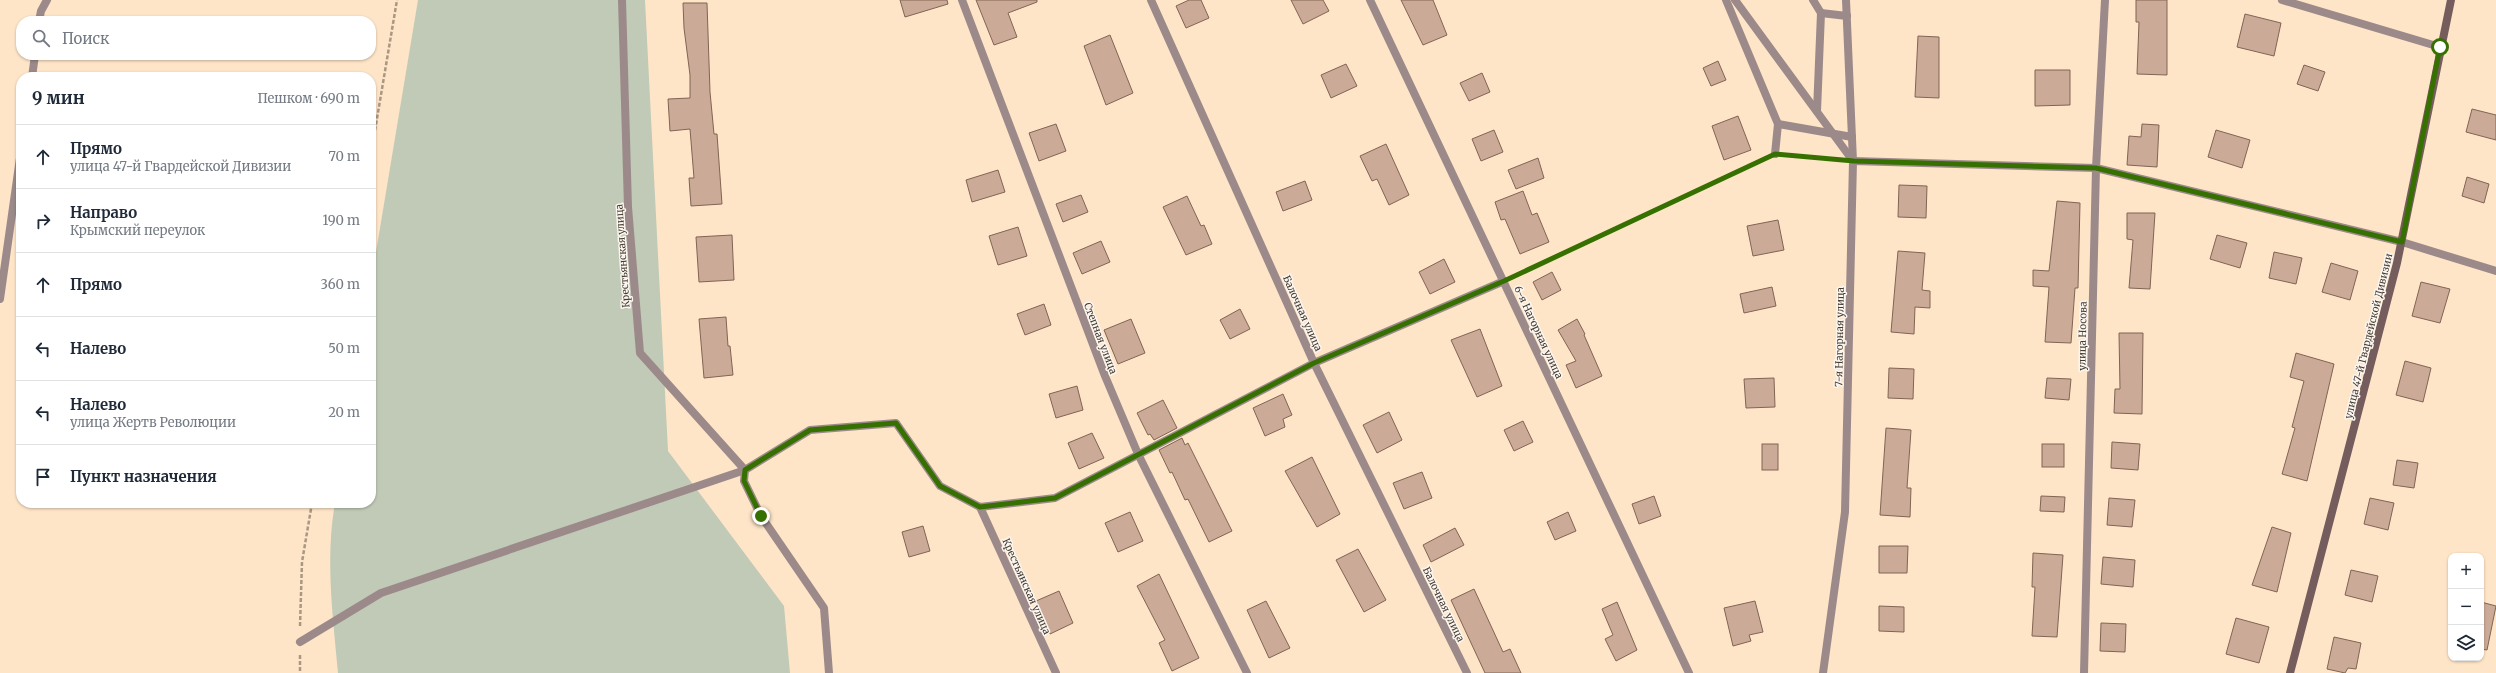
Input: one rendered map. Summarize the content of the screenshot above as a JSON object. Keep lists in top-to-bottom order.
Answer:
{
  "streets": {
    "main road": ["улица 47-й Гвардейской Дивизии"],
    "street": [
      "Крестьянская улица",
      "Балочная улица",
      "6-я Нагорная улица",
      "улица Носова",
      "7-я Нагорная улица",
      "Степная улица"
    ]
  },
  "page": {
    "search": "Поиск",
    "heading": ["9 мин", "Пешком · 690 m"],
    "list": [
      ["Прямо", "улица 47-й Гвардейской Дивизии", "70 m"],
      ["Направо", "Крымский переулок", "190 m"],
      ["Прямо", "360 m"],
      ["Налево", "50 m"],
      ["Налево", "улица Жертв Революции", "20 m"],
      "Пункт назначения"
    ],
    "map_buttons": ["+", "−"]
  }
}
